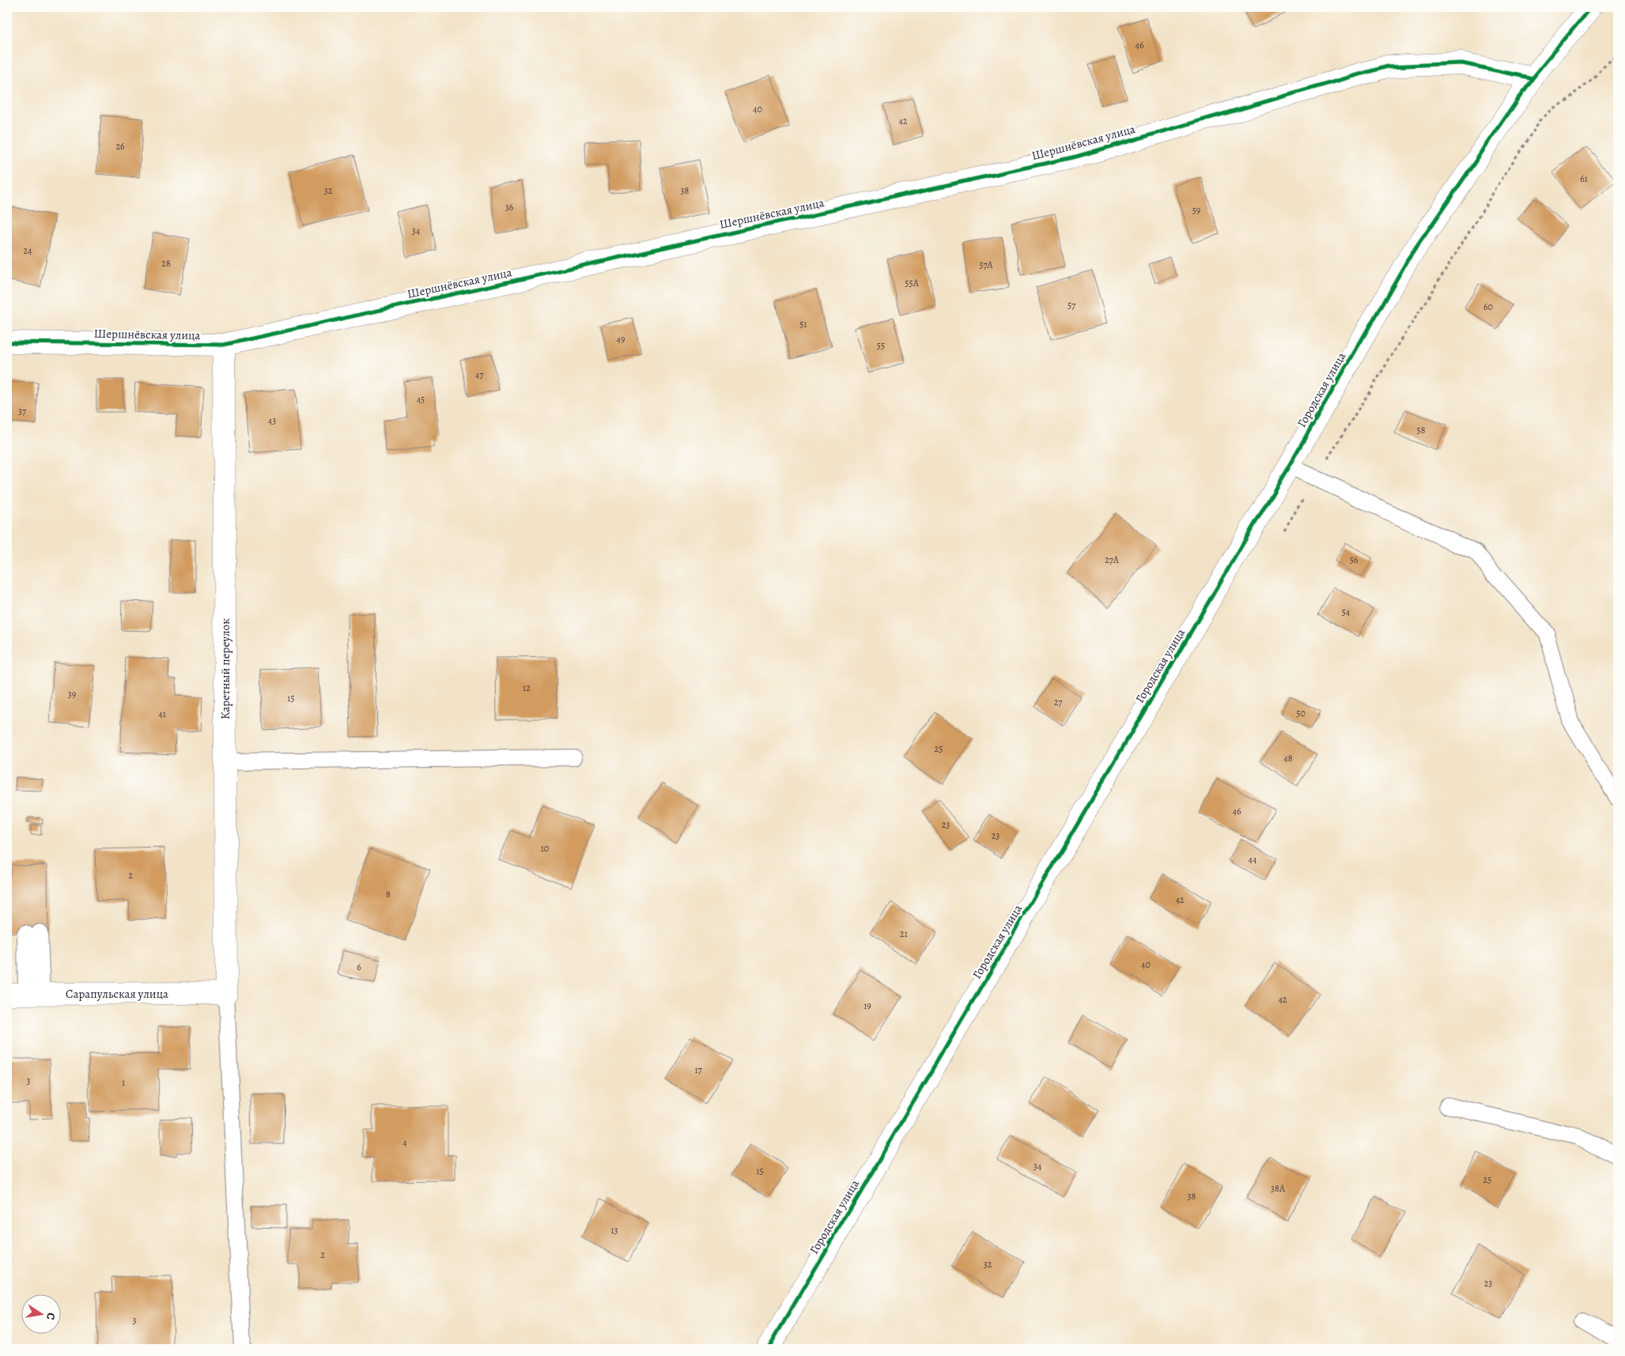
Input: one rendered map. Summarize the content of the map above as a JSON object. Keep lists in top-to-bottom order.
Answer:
{
  "streets": {
    "street": [
      "Шершнёвская улица",
      "Городская улица",
      "Каретный переулок",
      "Сарапульская улица"
    ]
  },
  "crossings": [
    ["Шершнёвская улица", "Городская улица"],
    ["Шершнёвская улица", "Каретный переулок"],
    ["Каретный переулок", "Сарапульская улица"]
  ],
  "house_numbers": [
    "46",
    "40",
    "42",
    "26",
    "61",
    "32",
    "38",
    "36",
    "59",
    "34",
    "24",
    "28",
    "57А",
    "55А",
    "57",
    "60",
    "51",
    "49",
    "55",
    "47",
    "45",
    "37",
    "43",
    "58",
    "27А",
    "56",
    "54",
    "12",
    "39",
    "15",
    "27",
    "50",
    "41",
    "25",
    "48",
    "46",
    "23",
    "23",
    "10",
    "44",
    "2",
    "8",
    "42",
    "21",
    "40",
    "6",
    "42",
    "19",
    "17",
    "3",
    "1",
    "4",
    "34",
    "15",
    "25",
    "38А",
    "38",
    "13",
    "2",
    "32",
    "23",
    "3"
  ],
  "north": "right"
}
